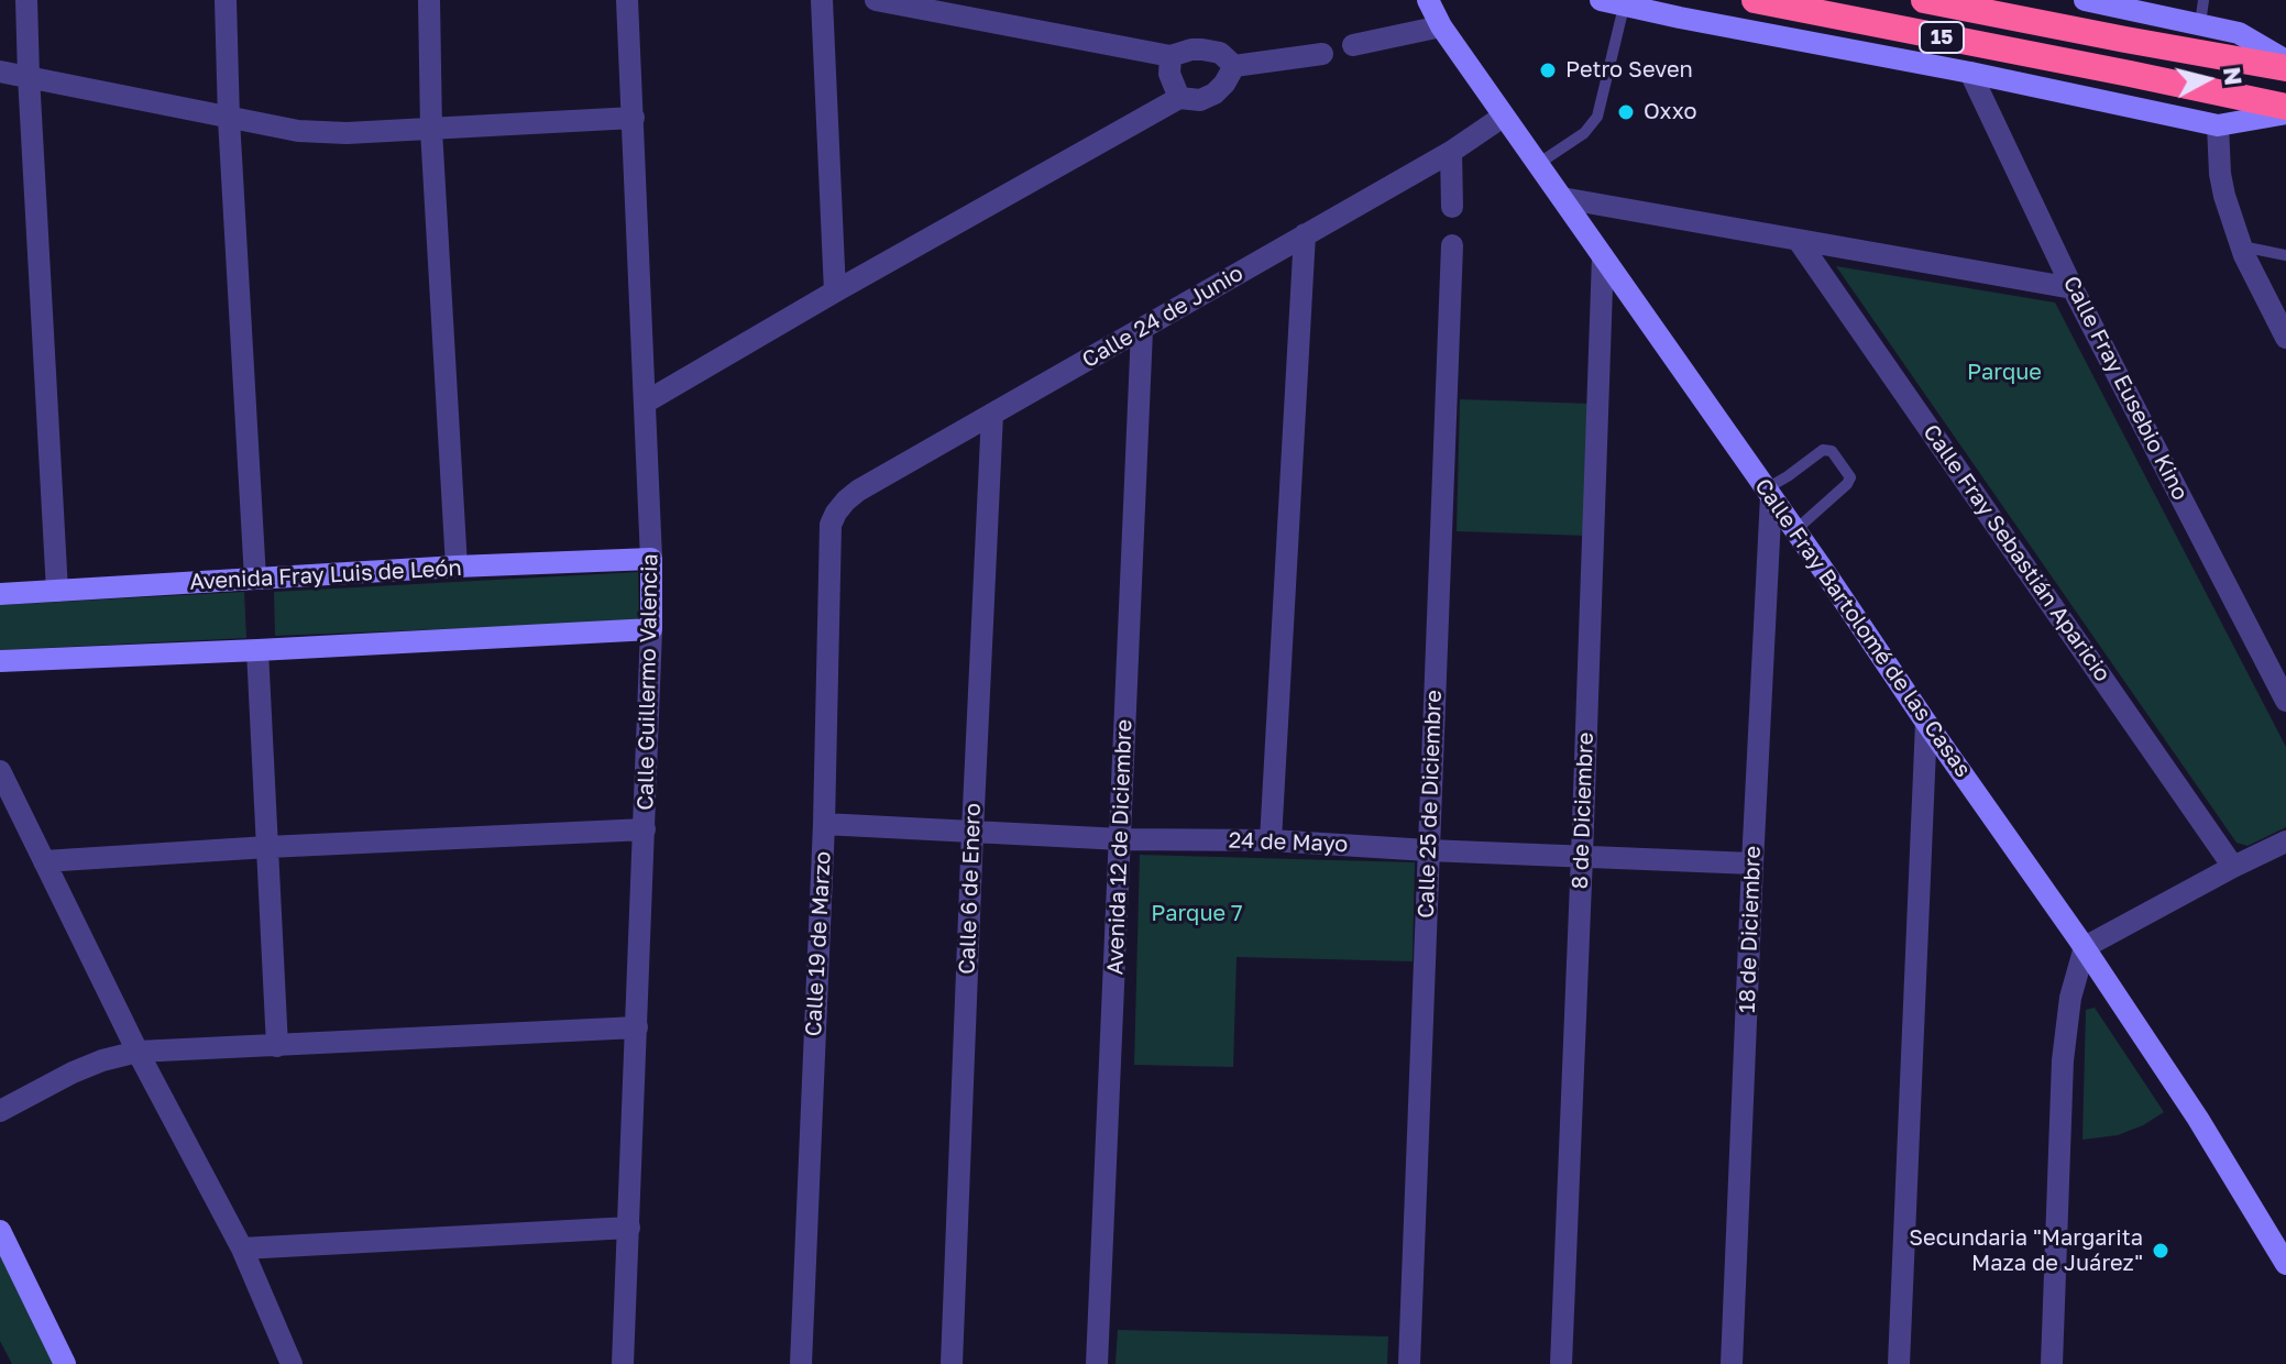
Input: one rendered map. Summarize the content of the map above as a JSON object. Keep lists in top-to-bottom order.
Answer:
{
  "streets": {
    "highway": ["15"],
    "street": [
      "Calle 24 de Junio",
      "Calle Fray Eusebio Kino",
      "Calle Fray Sebastián Aparicio",
      "Avenida Fray Luis de León",
      "Calle Fray Bartolomé de las Casas",
      "Calle Guillermo Valencia",
      "Calle 25 de Diciembre",
      "8 de Diciembre",
      "24 de Mayo",
      "Avenida 12 de Diciembre",
      "Calle 6 de Enero",
      "18 de Diciembre",
      "Calle 19 de Marzo"
    ]
  },
  "crossings": [
    ["Calle 24 de Junio", "Calle Fray Bartolomé de las Casas"],
    ["Calle 24 de Junio", "Avenida 12 de Diciembre"],
    ["Calle 24 de Junio", "Calle 6 de Enero"],
    ["Calle 24 de Junio", "Calle 19 de Marzo"],
    ["Avenida Fray Luis de León", "Calle Guillermo Valencia"],
    ["Calle Fray Bartolomé de las Casas", "8 de Diciembre"],
    ["Calle Fray Bartolomé de las Casas", "18 de Diciembre"],
    ["Calle 25 de Diciembre", "24 de Mayo"],
    ["8 de Diciembre", "24 de Mayo"],
    ["24 de Mayo", "Avenida 12 de Diciembre"],
    ["24 de Mayo", "Calle 6 de Enero"],
    ["24 de Mayo", "18 de Diciembre"],
    ["24 de Mayo", "Calle 19 de Marzo"]
  ],
  "parks": ["Parque", "Parque 7"],
  "places": ["Petro Seven", "Oxxo", "Secundaria \"Margarita Maza de Juárez\""],
  "north": "right"
}
